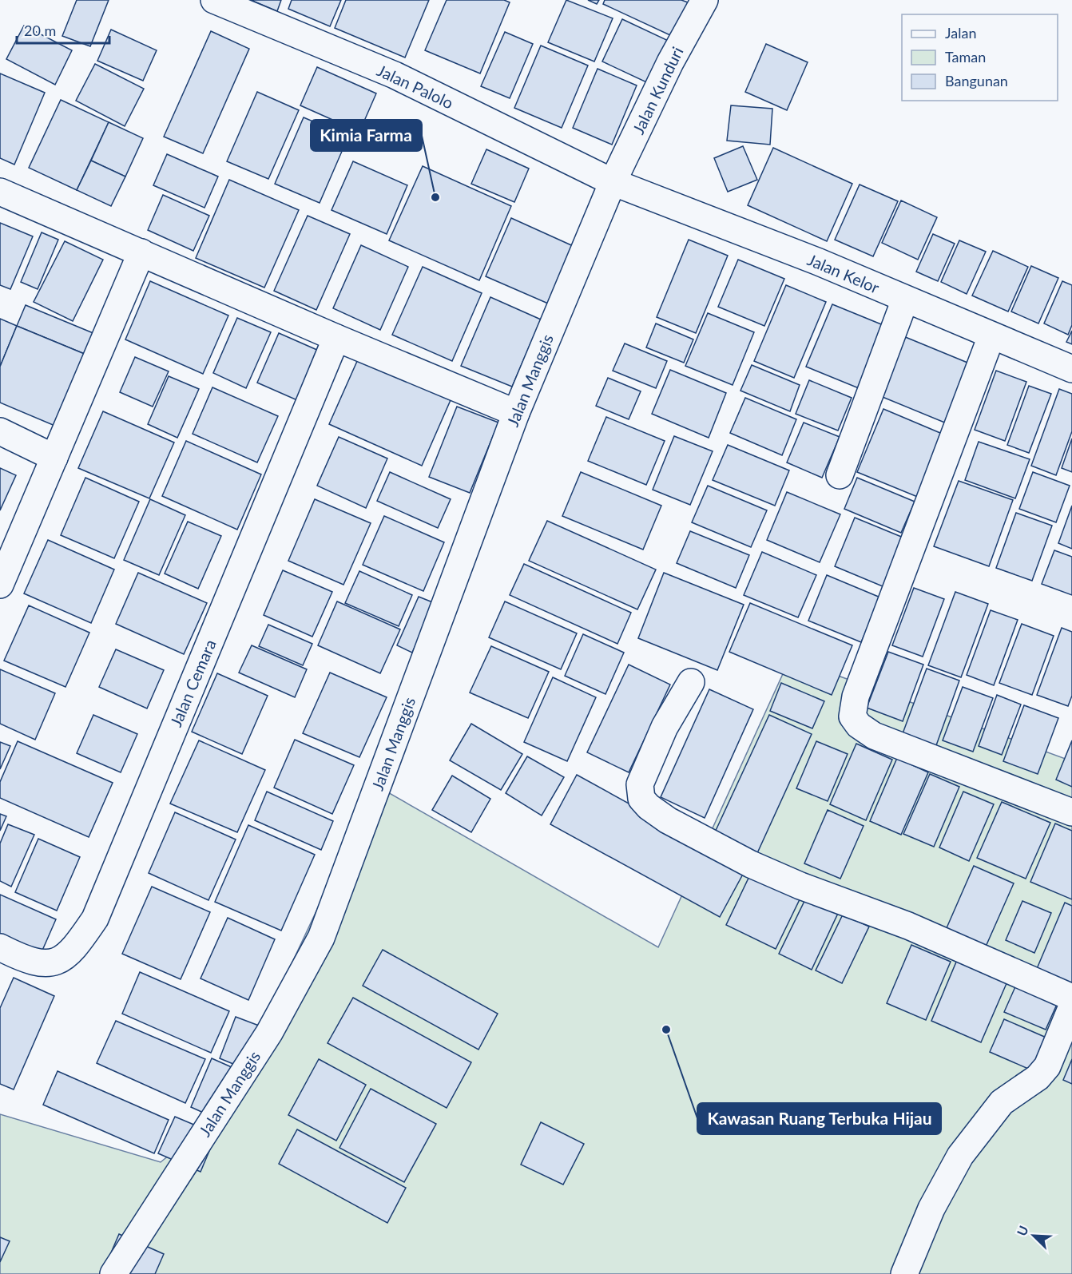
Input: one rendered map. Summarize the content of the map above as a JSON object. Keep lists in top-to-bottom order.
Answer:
{
  "streets": {
    "street": [
      "Jalan Palolo",
      "Jalan Kunduri",
      "Jalan Kelor",
      "Jalan Manggis",
      "Jalan Cemara"
    ]
  },
  "crossings": [
    ["Jalan Palolo", "Jalan Kunduri"],
    ["Jalan Palolo", "Jalan Kelor"],
    ["Jalan Palolo", "Jalan Manggis"],
    ["Jalan Kunduri", "Jalan Kelor"],
    ["Jalan Kunduri", "Jalan Manggis"],
    ["Jalan Kelor", "Jalan Manggis"]
  ],
  "places": ["Kimia Farma", "Kawasan Ruang Terbuka Hijau"],
  "legend": ["Jalan", "Taman", "Bangunan"],
  "scale_bar": "20 m",
  "north": "top left"
}
